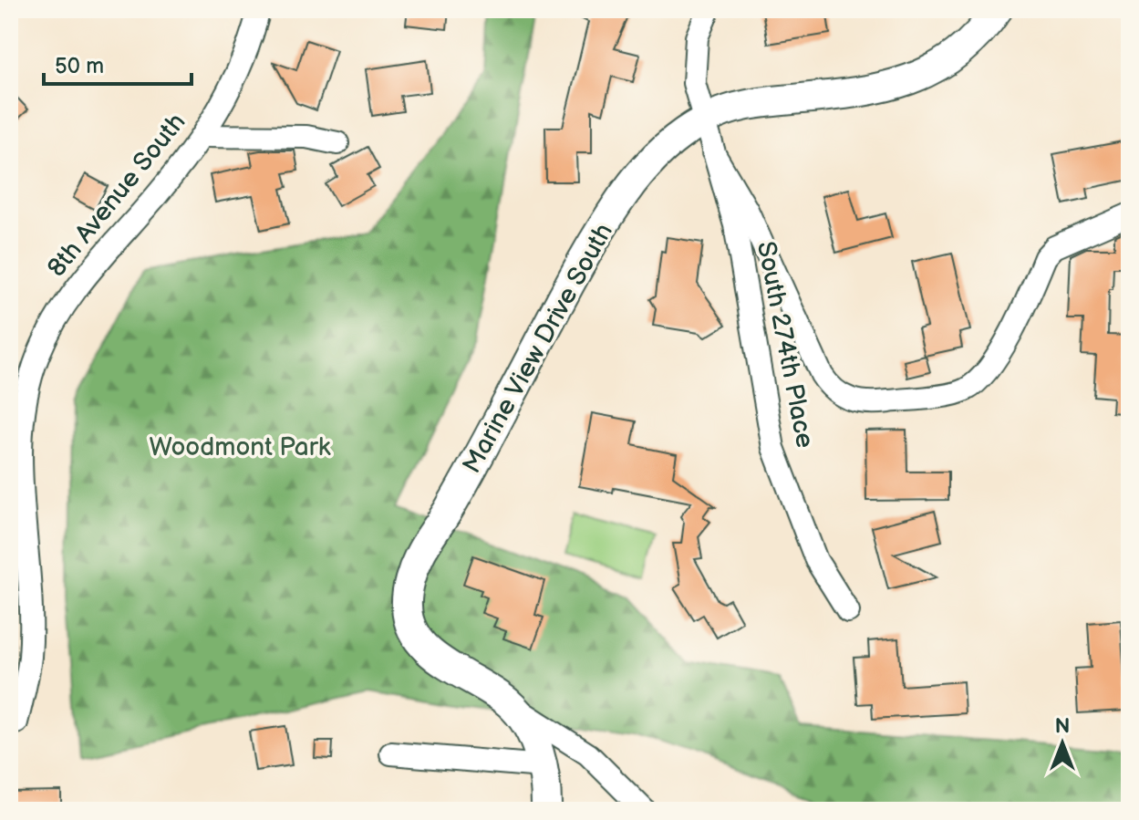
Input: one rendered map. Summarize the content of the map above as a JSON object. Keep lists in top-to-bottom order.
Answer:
{
  "streets": {
    "main road": ["Marine View Drive South"],
    "street": ["8th Avenue South", "South 274th Place"]
  },
  "crossings": [
    ["South 274th Place", "Marine View Drive South"]
  ],
  "parks": ["Woodmont Park"],
  "scale_bar": "50 m",
  "north": "top"
}
